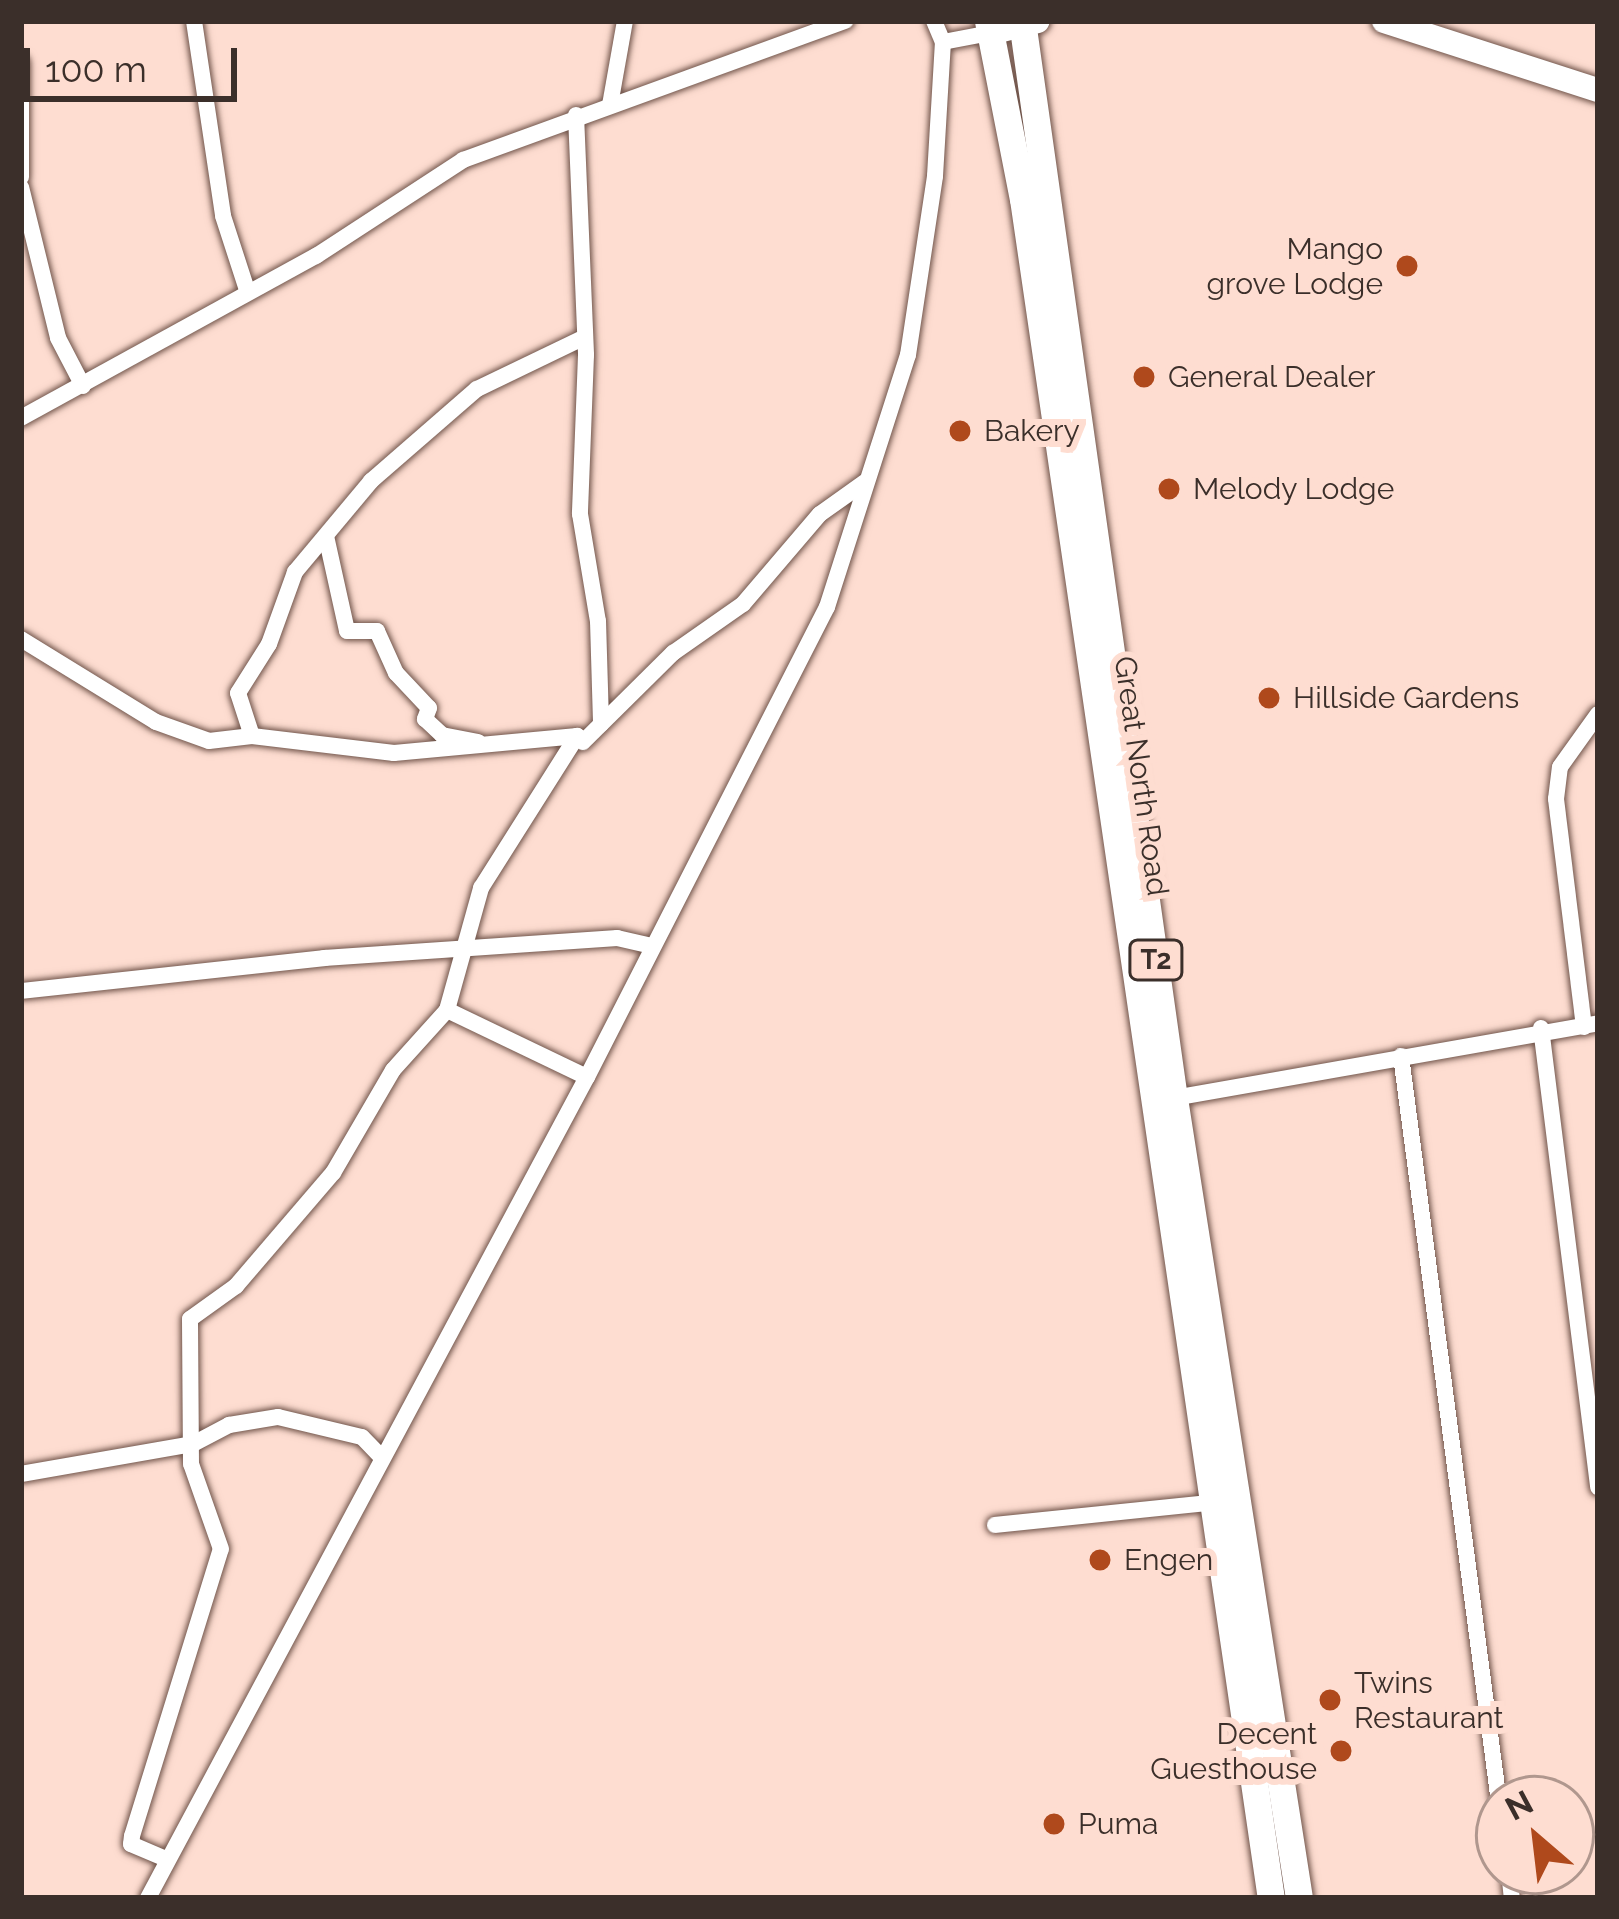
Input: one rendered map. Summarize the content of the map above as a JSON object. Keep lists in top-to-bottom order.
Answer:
{
  "streets": {
    "highway": ["Great North Road", "T2"]
  },
  "places": [
    "Mango grove Lodge",
    "General Dealer",
    "Bakery",
    "Melody Lodge",
    "Hillside Gardens",
    "Engen",
    "Twins Restaurant",
    "Decent Guesthouse",
    "Puma"
  ],
  "scale_bar": "100 m",
  "north": "top left"
}
